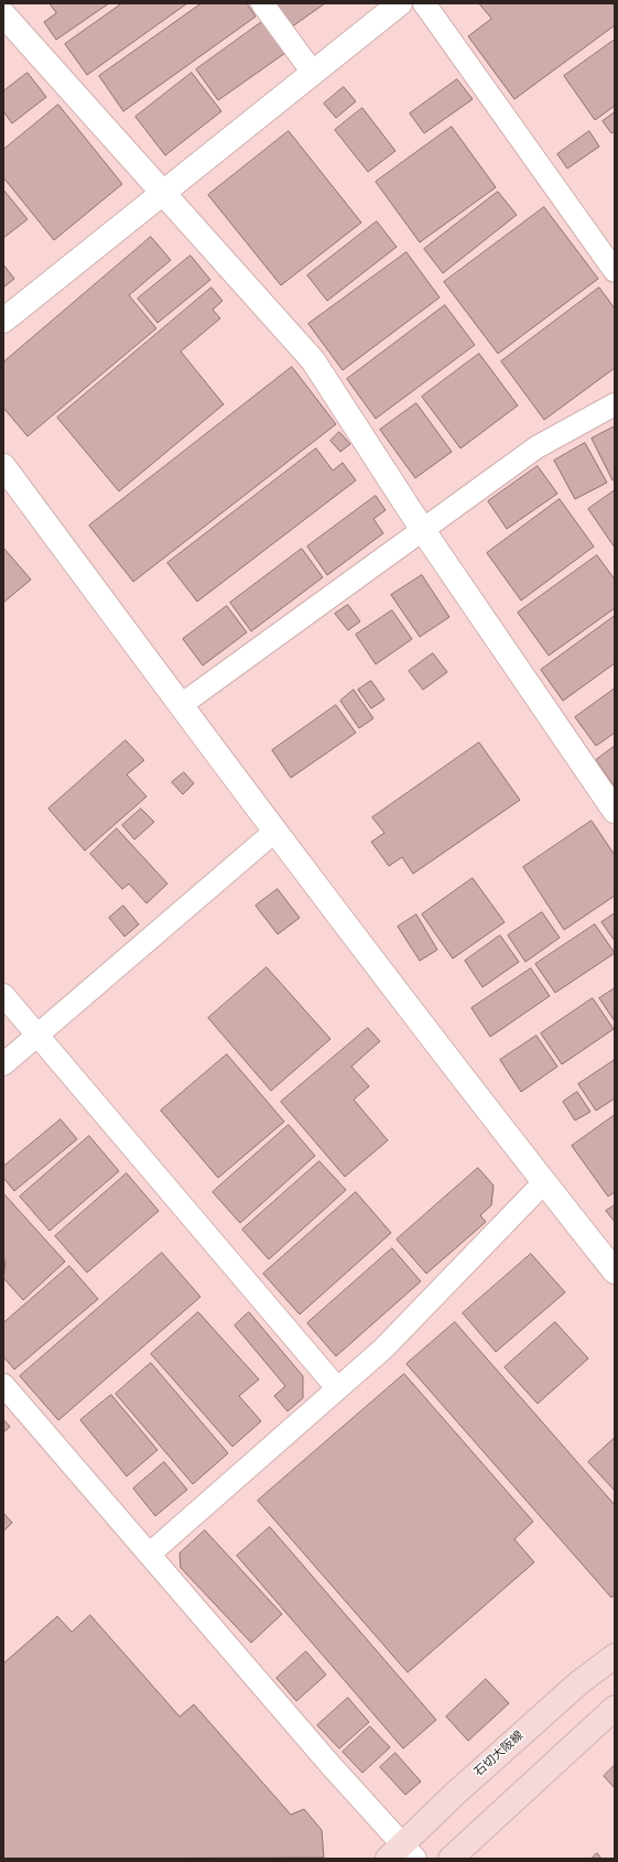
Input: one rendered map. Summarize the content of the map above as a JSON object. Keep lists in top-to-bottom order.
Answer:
{
  "streets": {
    "main road": ["石切大阪線"]
  }
}
